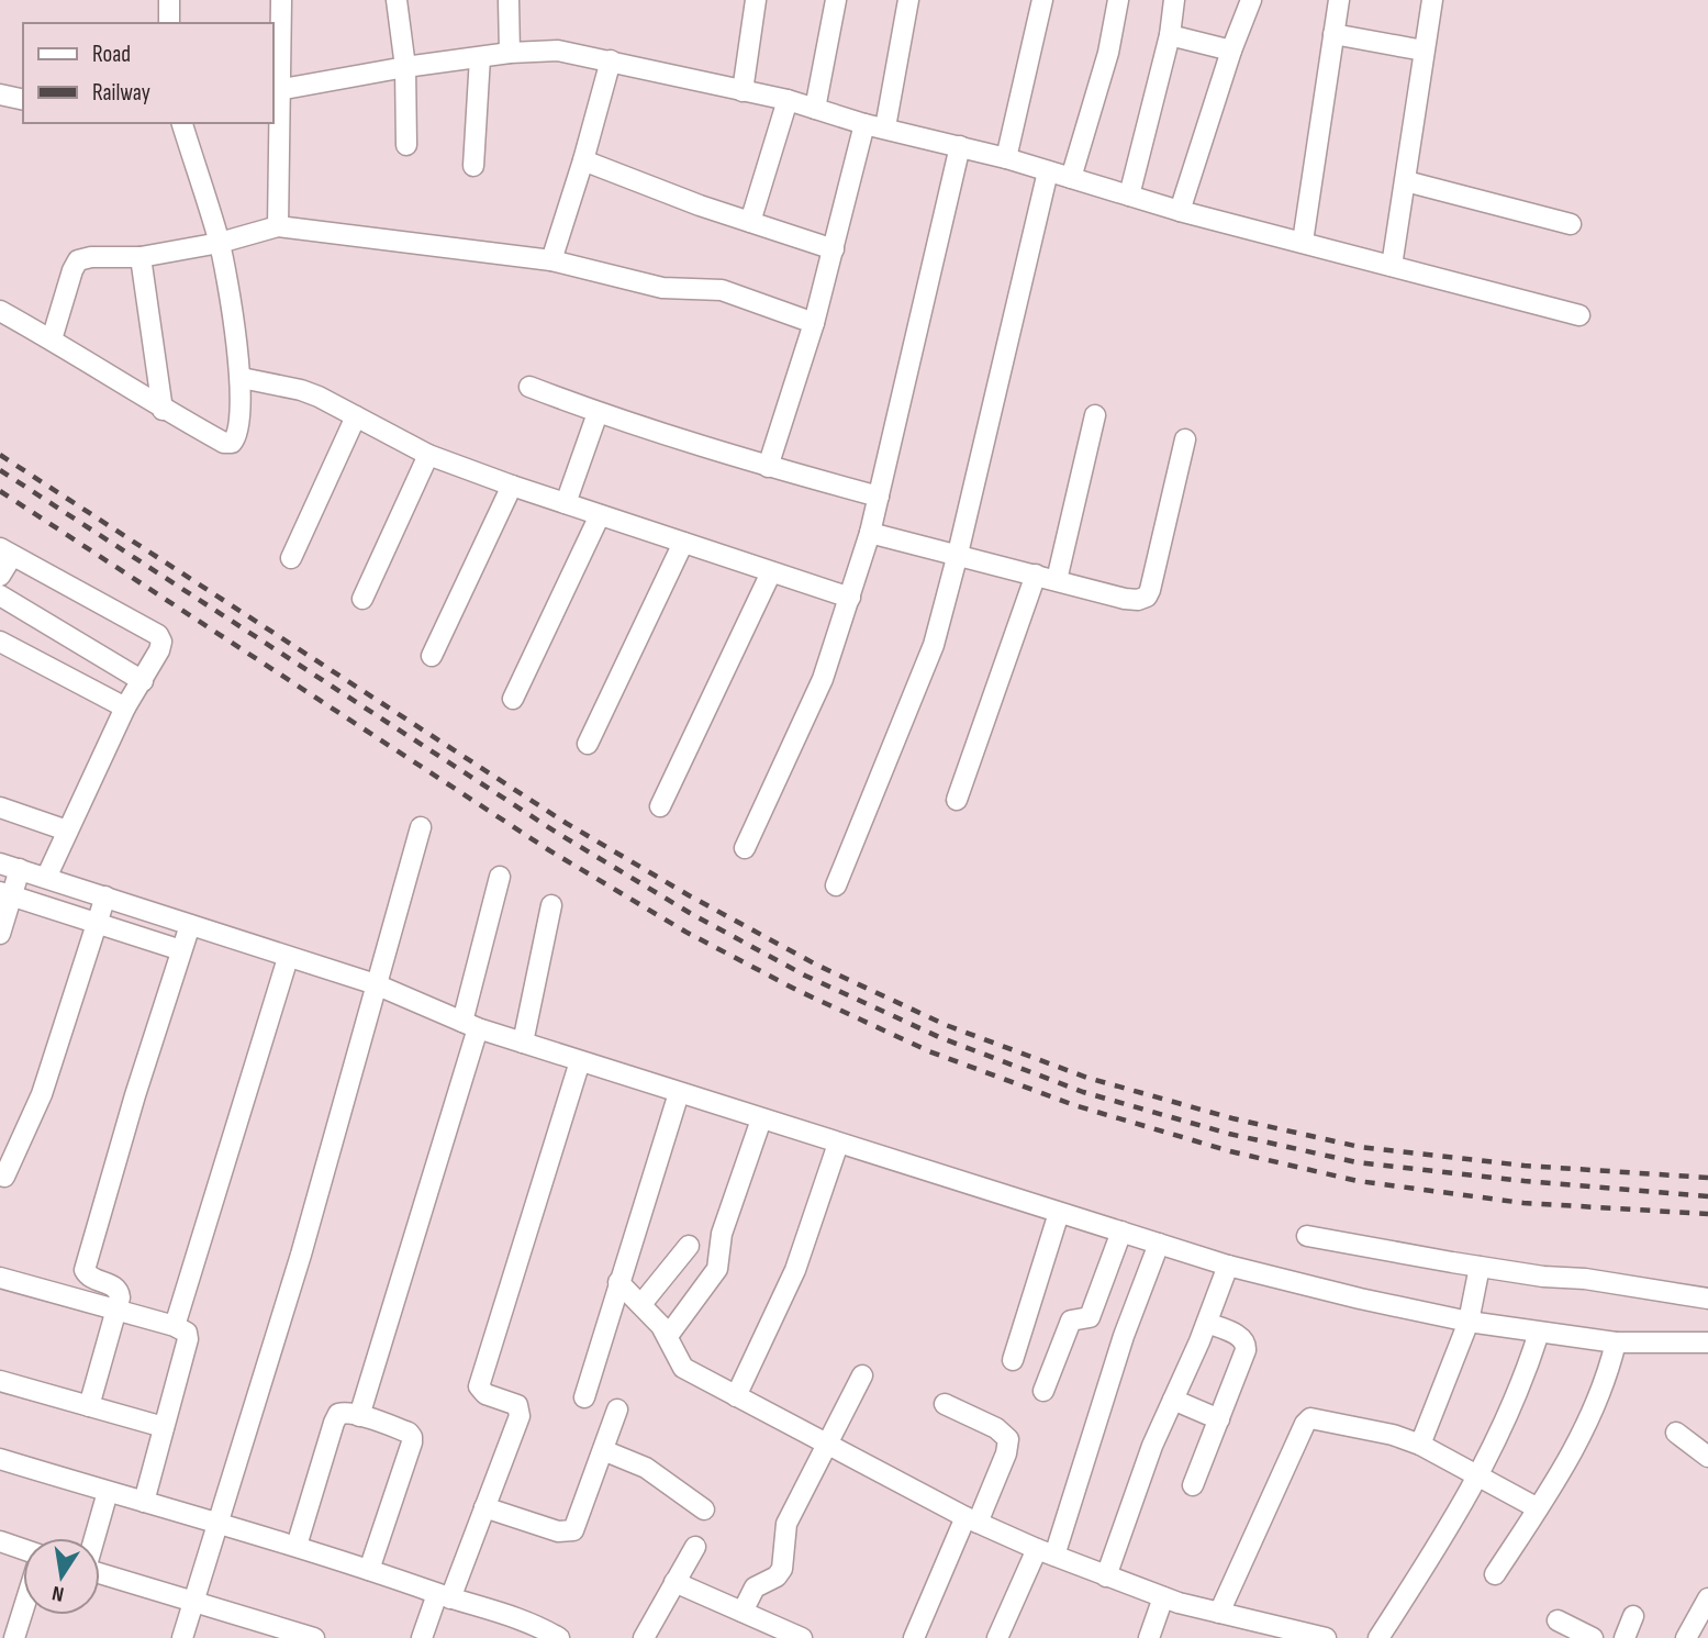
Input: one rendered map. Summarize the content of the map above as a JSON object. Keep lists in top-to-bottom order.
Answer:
{
  "legend": ["Road", "Railway"],
  "north": "bottom"
}
